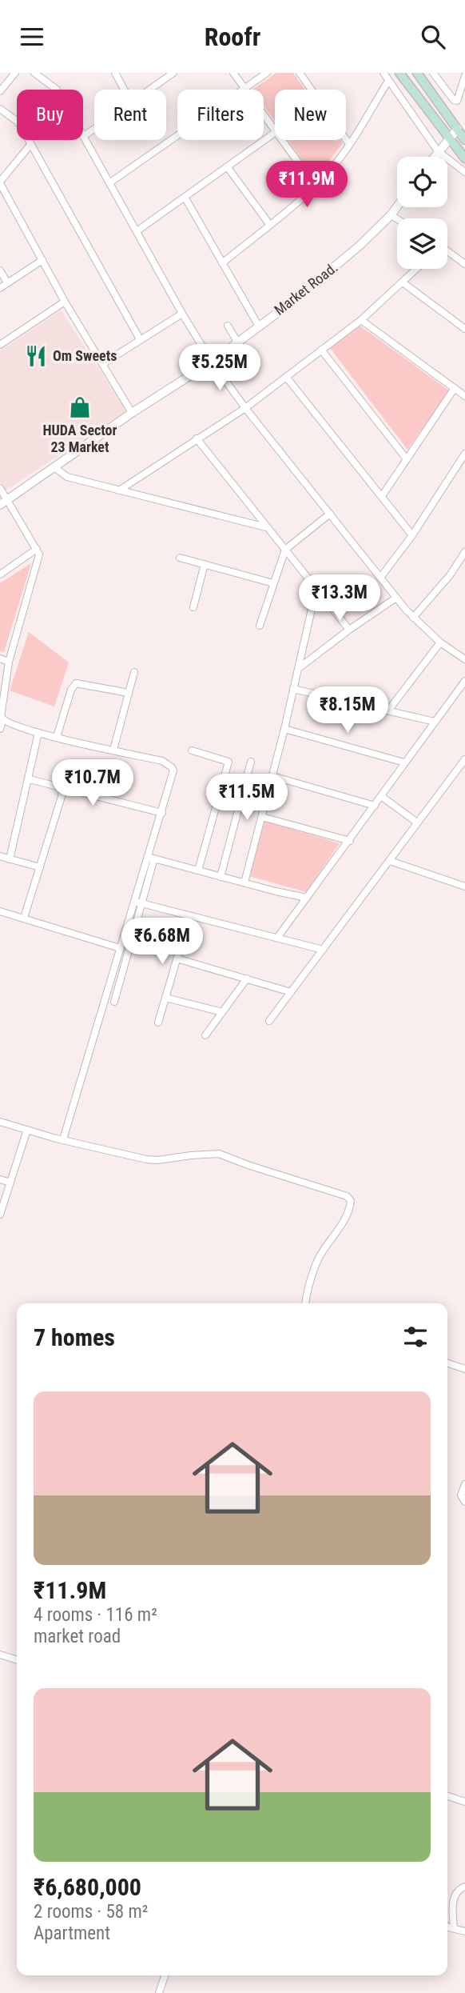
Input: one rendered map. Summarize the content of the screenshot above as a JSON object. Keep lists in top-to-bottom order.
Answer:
{
  "streets": {
    "street": ["Market Road."]
  },
  "places": {
    "restaurant": ["Om Sweets"],
    "shop": ["HUDA Sector 23 Market"]
  },
  "page": {
    "header": "Roofr",
    "chip": [
      "Buy",
      "Rent",
      "Filters",
      "New"
    ],
    "price": [
      "₹11.9M",
      "₹5.25M",
      "₹13.3M",
      "₹8.15M",
      "₹10.7M",
      "₹11.5M",
      "₹6.68M"
    ],
    "heading": "7 homes",
    "list": [
      {
        "name": "₹11.9M",
        "note": "4 rooms · 116 m² · market road"
      },
      {
        "name": "₹6,680,000",
        "note": "2 rooms · 58 m² · Apartment"
      }
    ]
  }
}
